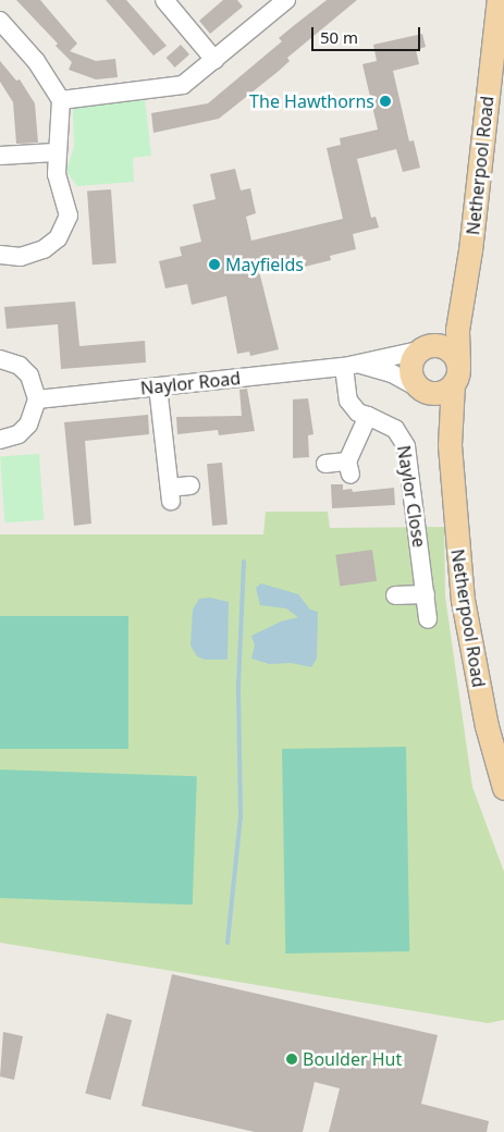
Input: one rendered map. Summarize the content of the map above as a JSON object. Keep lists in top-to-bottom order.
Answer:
{
  "streets": {
    "main road": ["Netherpool Road"],
    "street": ["Naylor Road", "Naylor Close"]
  },
  "crossings": [
    ["Naylor Road", "Naylor Close"]
  ],
  "places": ["The Hawthorns", "Mayfields", "Boulder Hut"],
  "scale_bar": "50 m"
}
